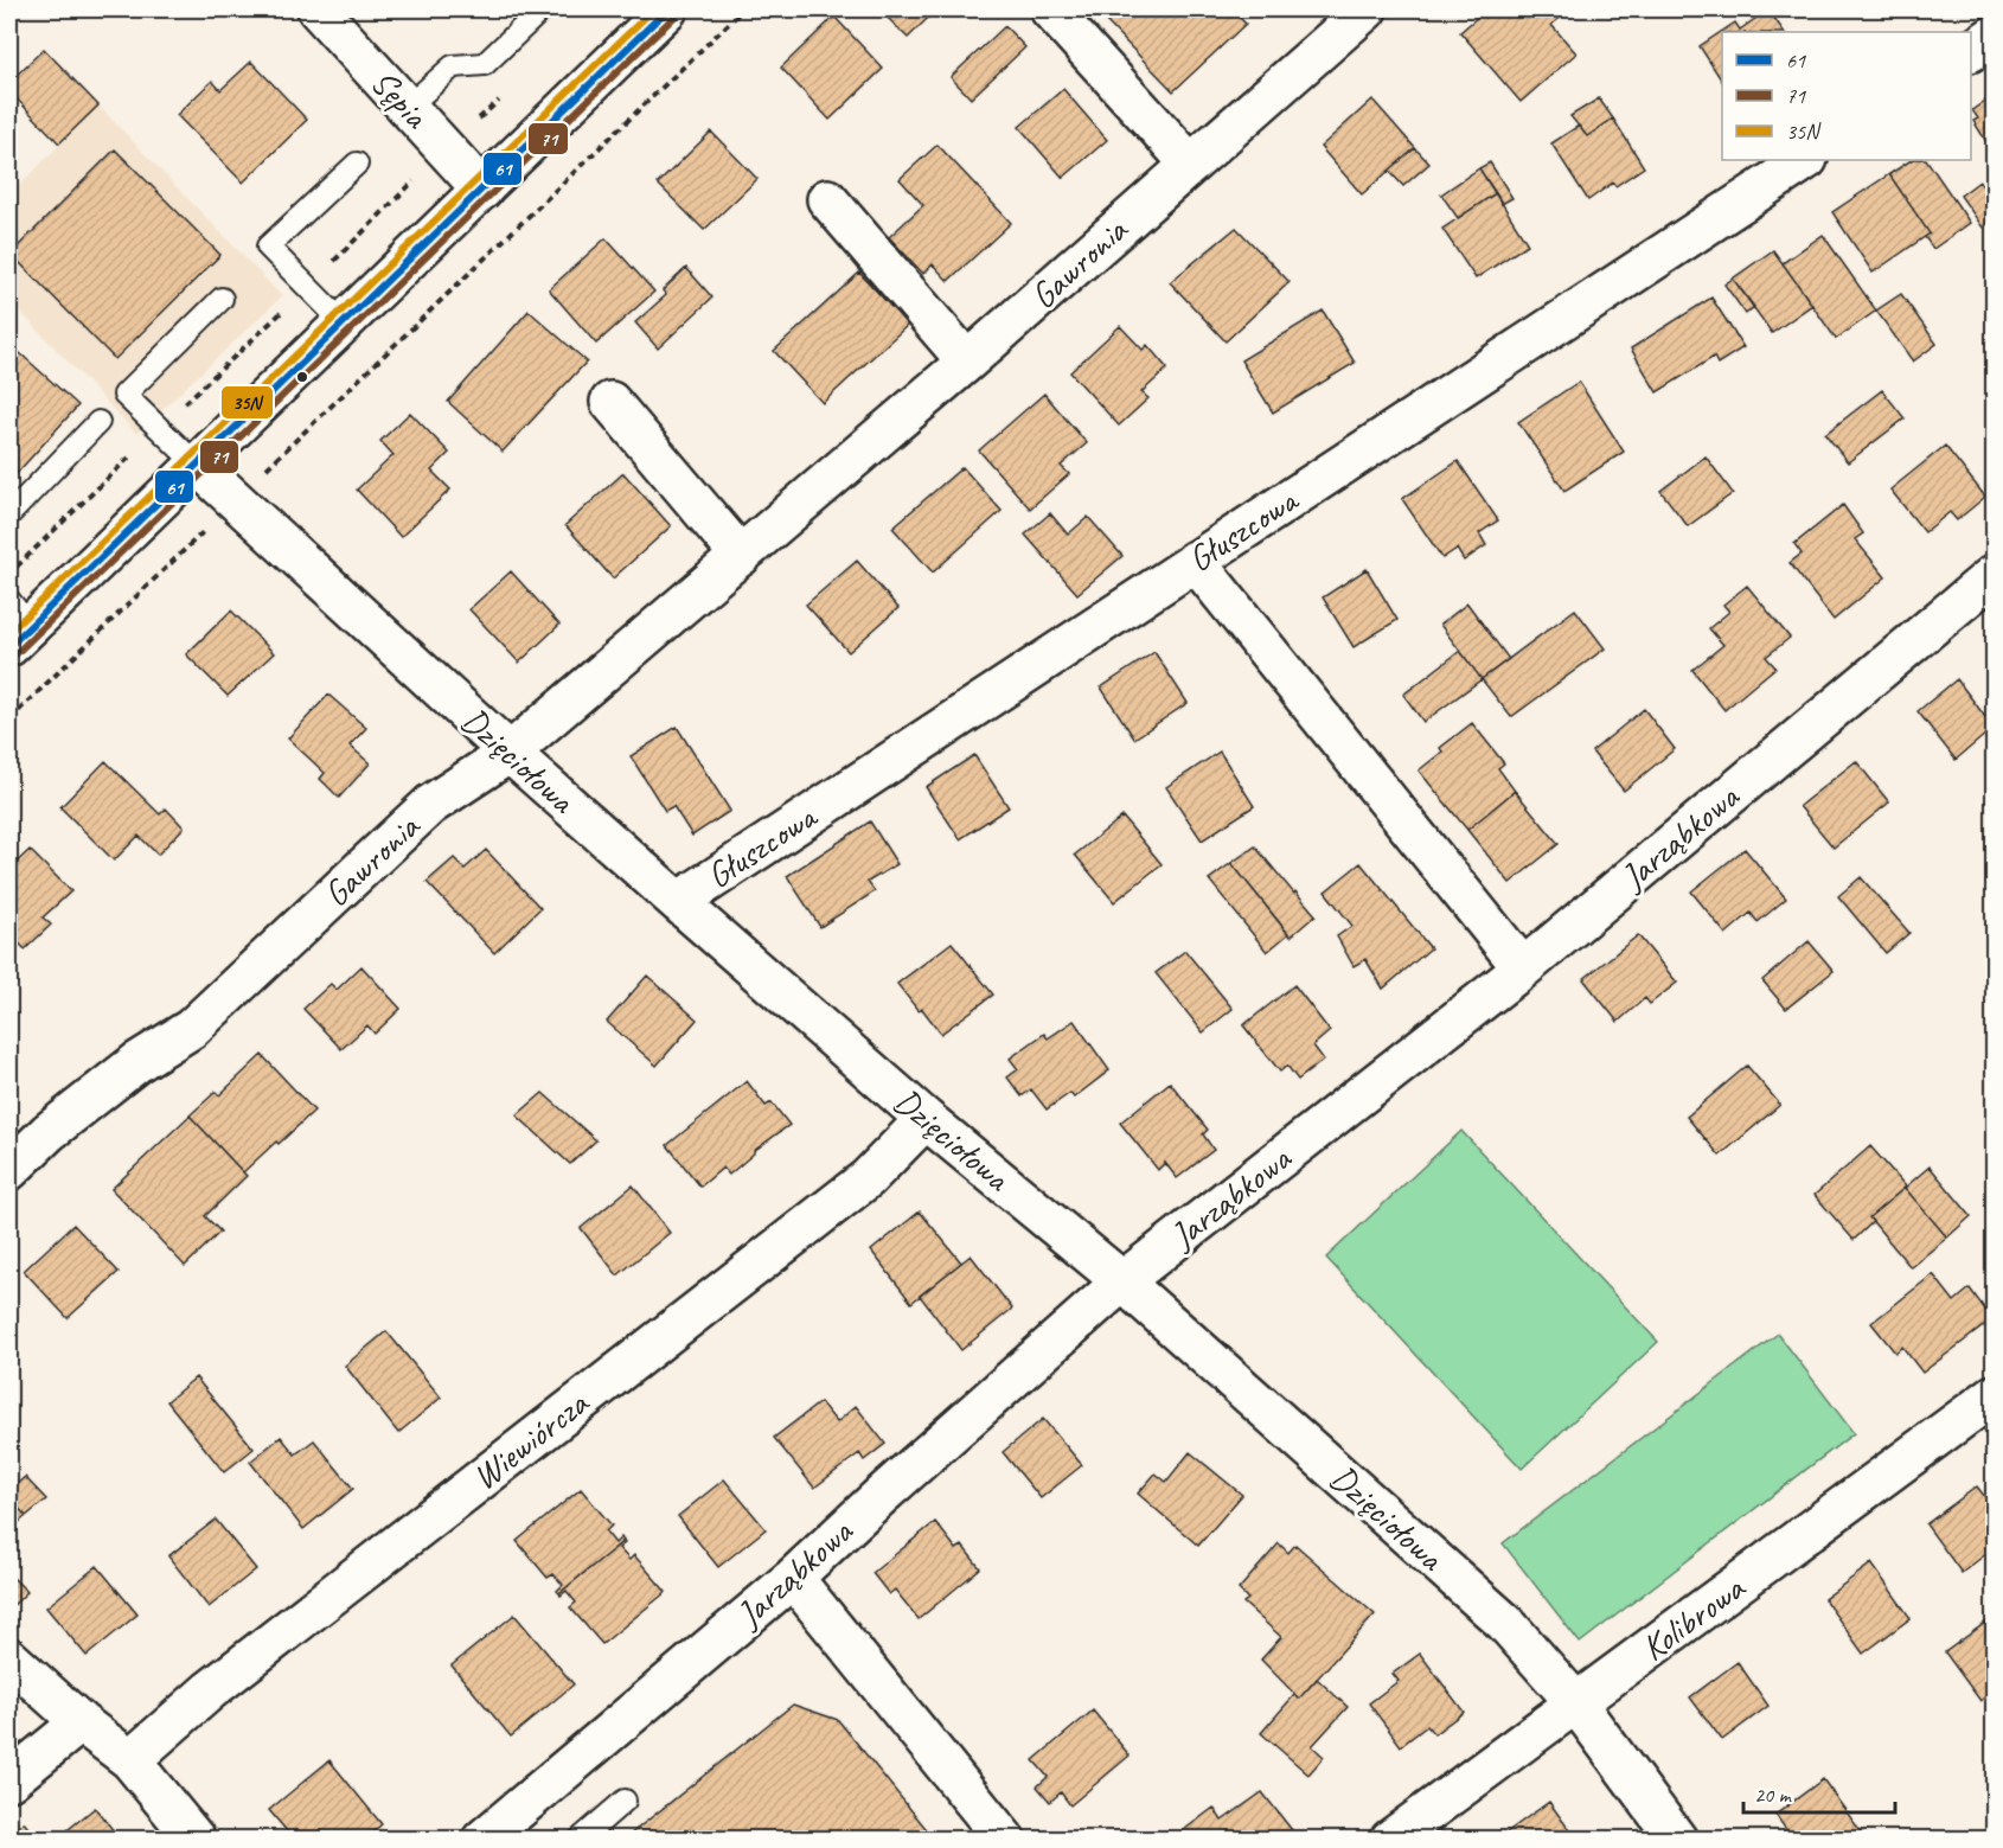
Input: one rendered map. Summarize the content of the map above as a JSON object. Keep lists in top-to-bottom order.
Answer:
{
  "streets": {
    "street": [
      "Sępia",
      "Gawronia",
      "Głuszcowa",
      "Dzięciołowa",
      "Jarząbkowa",
      "Wiewiórcza",
      "Kolibrowa"
    ]
  },
  "crossings": [
    ["Gawronia", "Dzięciołowa"],
    ["Głuszcowa", "Dzięciołowa"],
    ["Dzięciołowa", "Jarząbkowa"],
    ["Dzięciołowa", "Wiewiórcza"],
    ["Dzięciołowa", "Kolibrowa"]
  ],
  "lines": ["transit line 61", "transit line 35N", "transit line 71"],
  "legend": ["61", "71", "35N"],
  "scale_bar": "20 m"
}
